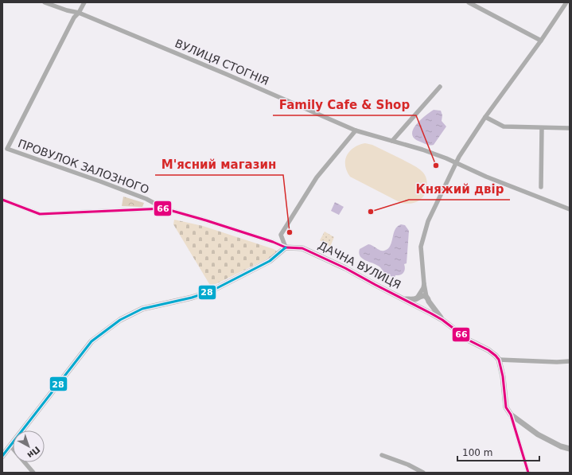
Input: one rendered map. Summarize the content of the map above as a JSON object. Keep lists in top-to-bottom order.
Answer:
{
  "streets": {
    "street": ["ВУЛИЦЯ СТОГНІЯ", "ПРОВУЛОК ЗАЛОЗНОГО", "ДАЧНА ВУЛИЦЯ"]
  },
  "crossings": [
    ["ВУЛИЦЯ СТОГНІЯ", "ПРОВУЛОК ЗАЛОЗНОГО"]
  ],
  "places": ["Family Cafe & Shop", "Княжий двір", "М'ясний магазин"],
  "lines": ["transit line 66", "transit line 28"],
  "scale_bar": "100 m",
  "north": "bottom right"
}
